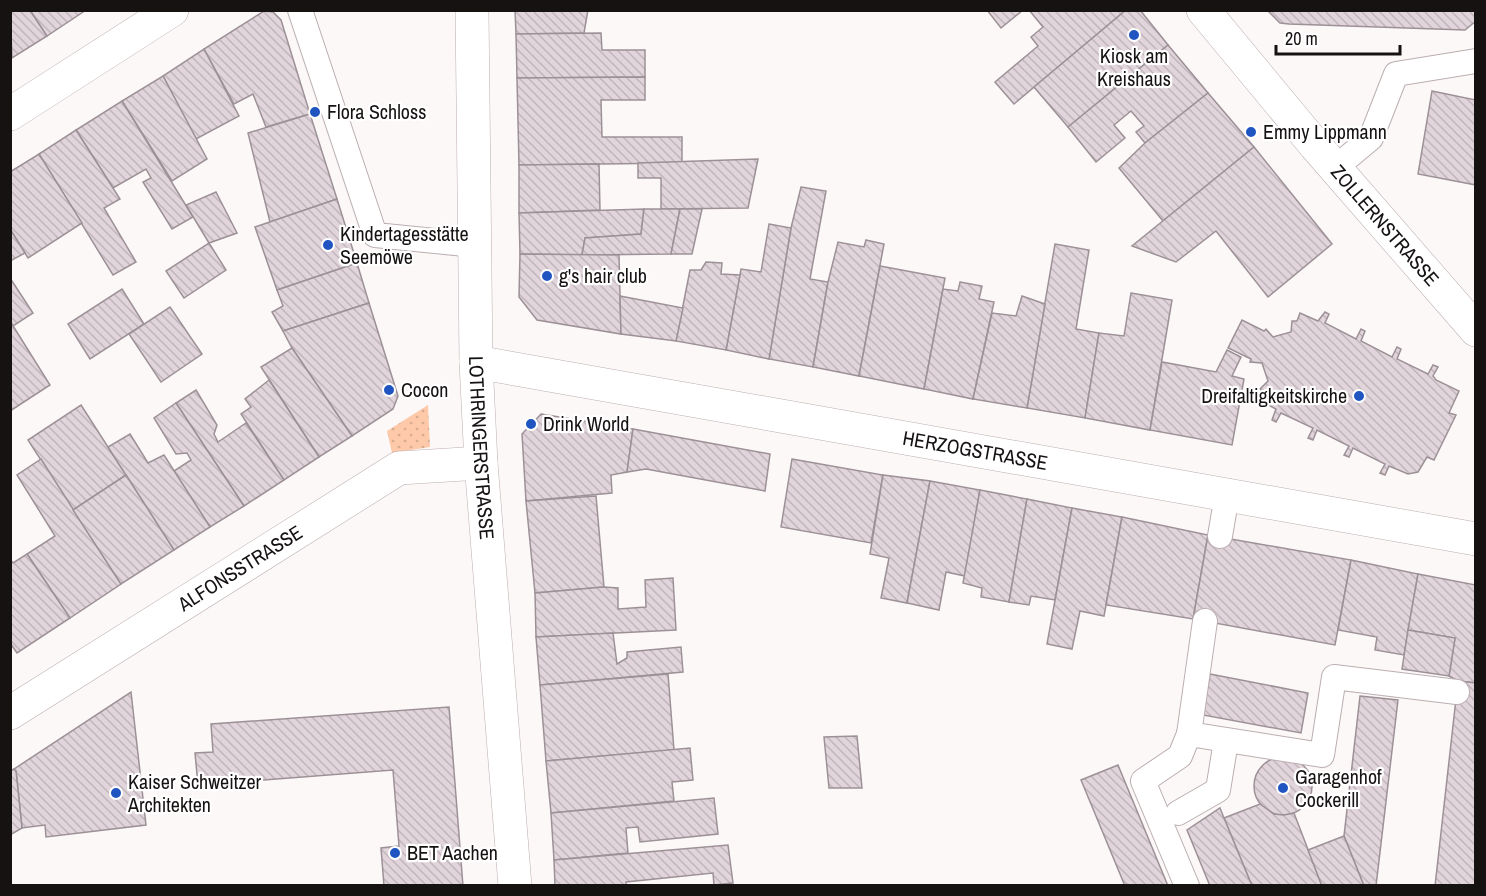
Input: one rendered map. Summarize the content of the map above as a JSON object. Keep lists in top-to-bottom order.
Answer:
{
  "streets": {
    "street": [
      "ZOLLERNSTRASSE",
      "LOTHRINGERSTRASSE",
      "HERZOGSTRASSE",
      "ALFONSSTRASSE"
    ]
  },
  "crossings": [
    ["LOTHRINGERSTRASSE", "HERZOGSTRASSE"],
    ["LOTHRINGERSTRASSE", "ALFONSSTRASSE"]
  ],
  "places": [
    "Kiosk am Kreishaus",
    "Flora Schloss",
    "Emmy Lippmann",
    "Kindertagesstätte Seemöwe",
    "g's hair club",
    "Cocon",
    "Dreifaltigkeitskirche",
    "Drink World",
    "Garagenhof Cockerill",
    "Kaiser Schweitzer Architekten",
    "BET Aachen"
  ],
  "scale_bar": "20 m"
}
